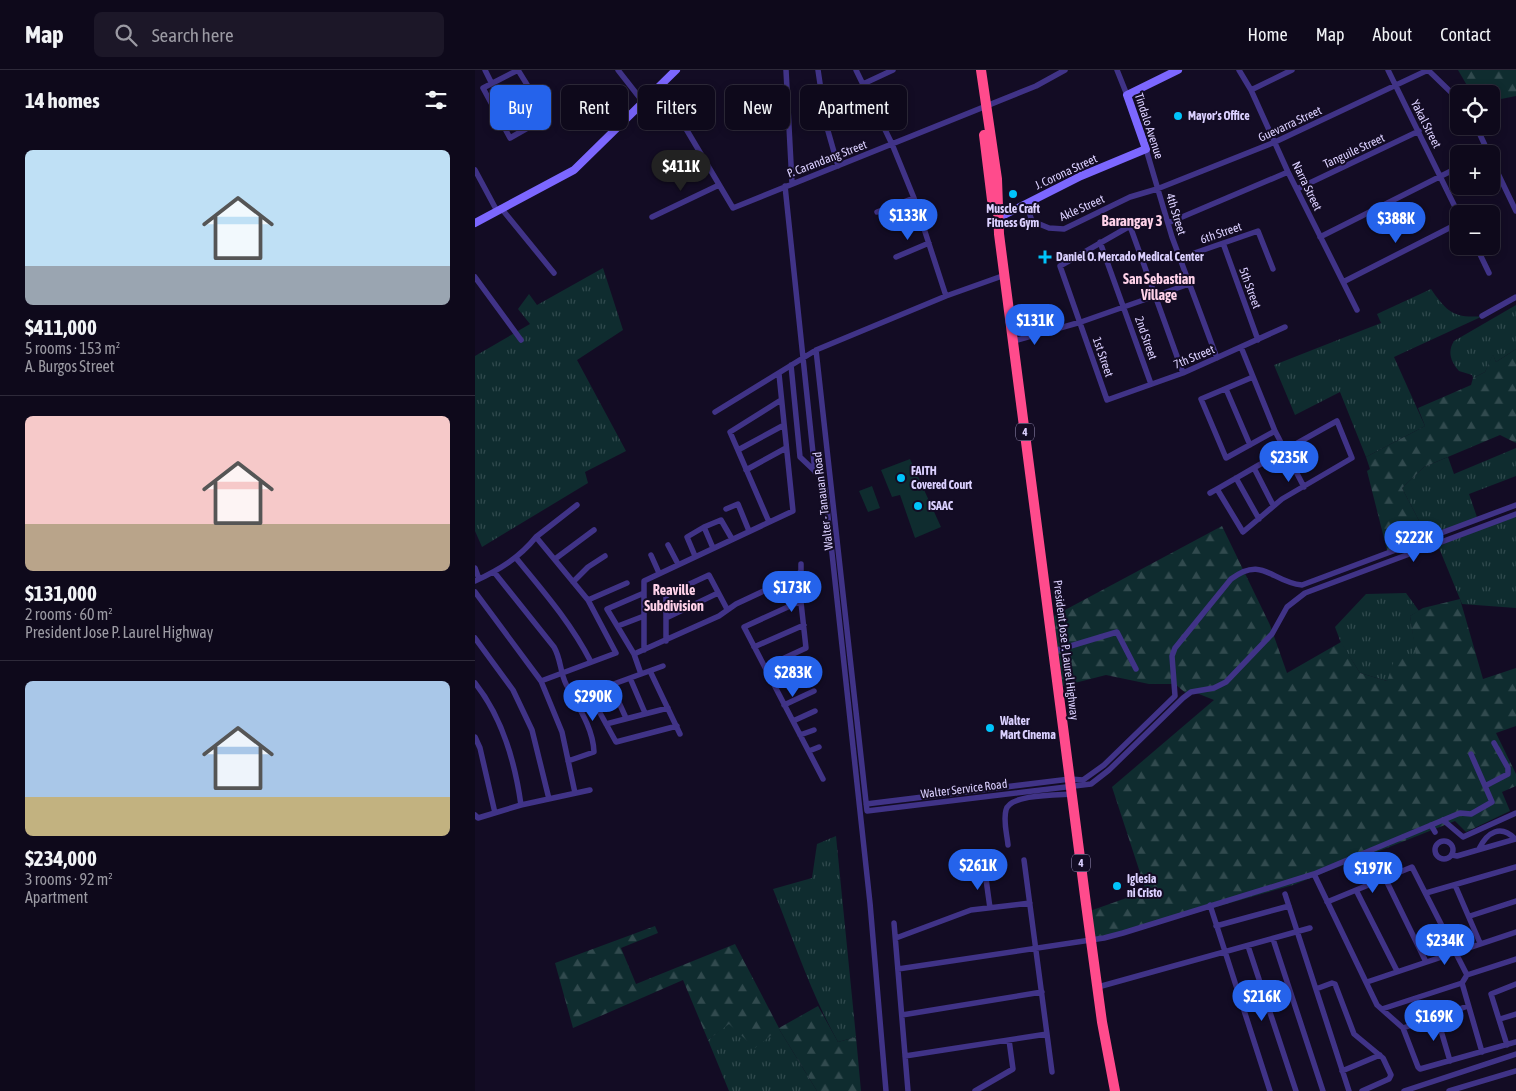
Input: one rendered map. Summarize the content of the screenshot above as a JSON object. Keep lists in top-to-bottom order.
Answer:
{
  "streets": {
    "highway": ["4", "President Jose P. Laurel Highway"],
    "street": [
      "Guevarra Street",
      "Yakal Street",
      "Tindalo Avenue",
      "Tanguile Street",
      "P. Carandang Street",
      "J. Corona Street",
      "Narra Street",
      "Akle Street",
      "4th Street",
      "6th Street",
      "5th Street",
      "2nd Street",
      "1st Street",
      "7th Street",
      "Walter - Tanauan Road",
      "Walter Service Road"
    ]
  },
  "crossings": [
    ["Guevarra Street", "Yakal Street"],
    ["Guevarra Street", "Tindalo Avenue"],
    ["Guevarra Street", "Narra Street"],
    ["Guevarra Street", "Akle Street"],
    ["Guevarra Street", "4th Street"],
    ["Yakal Street", "Tanguile Street"],
    ["Tindalo Avenue", "J. Corona Street"],
    ["Tindalo Avenue", "Akle Street"],
    ["Tindalo Avenue", "4th Street"],
    ["Tanguile Street", "Narra Street"],
    ["P. Carandang Street", "President Jose P. Laurel Highway"],
    ["J. Corona Street", "Akle Street"],
    ["J. Corona Street", "President Jose P. Laurel Highway"],
    ["Akle Street", "4th Street"],
    ["4th Street", "6th Street"],
    ["4th Street", "7th Street"],
    ["6th Street", "5th Street"],
    ["5th Street", "7th Street"],
    ["2nd Street", "1st Street"],
    ["2nd Street", "7th Street"],
    ["1st Street", "7th Street"],
    ["Walter - Tanauan Road", "Walter Service Road"],
    ["President Jose P. Laurel Highway", "Walter Service Road"]
  ],
  "districts": ["Barangay 3", "San Sebastian Village", "Reaville Subdivision"],
  "places": {
    "other": [
      "Mayor's Office",
      "Muscle Craft Fitness Gym",
      "FAITH Covered Court",
      "ISAAC",
      "Walter Mart Cinema",
      "Iglesia ni Cristo"
    ],
    "health": ["Daniel O. Mercado Medical Center"]
  },
  "page": {
    "header": "Map",
    "search": "Search here",
    "nav": [
      "Home",
      "Map",
      "About",
      "Contact"
    ],
    "heading": "14 homes",
    "map_buttons": ["+", "−"],
    "chip": [
      "Buy",
      "Rent",
      "Filters",
      "New",
      "Apartment"
    ],
    "list": [
      {
        "name": "$411,000",
        "note": "5 rooms · 153 m² · A. Burgos Street"
      },
      {
        "name": "$131,000",
        "note": "2 rooms · 60 m² · President Jose P. Laurel Highway"
      },
      {
        "name": "$234,000",
        "note": "3 rooms · 92 m² · Apartment"
      }
    ],
    "price": [
      "$411K",
      "$133K",
      "$388K",
      "$131K",
      "$235K",
      "$222K",
      "$173K",
      "$283K",
      "$290K",
      "$261K",
      "$197K",
      "$234K",
      "$216K",
      "$169K"
    ]
  }
}
